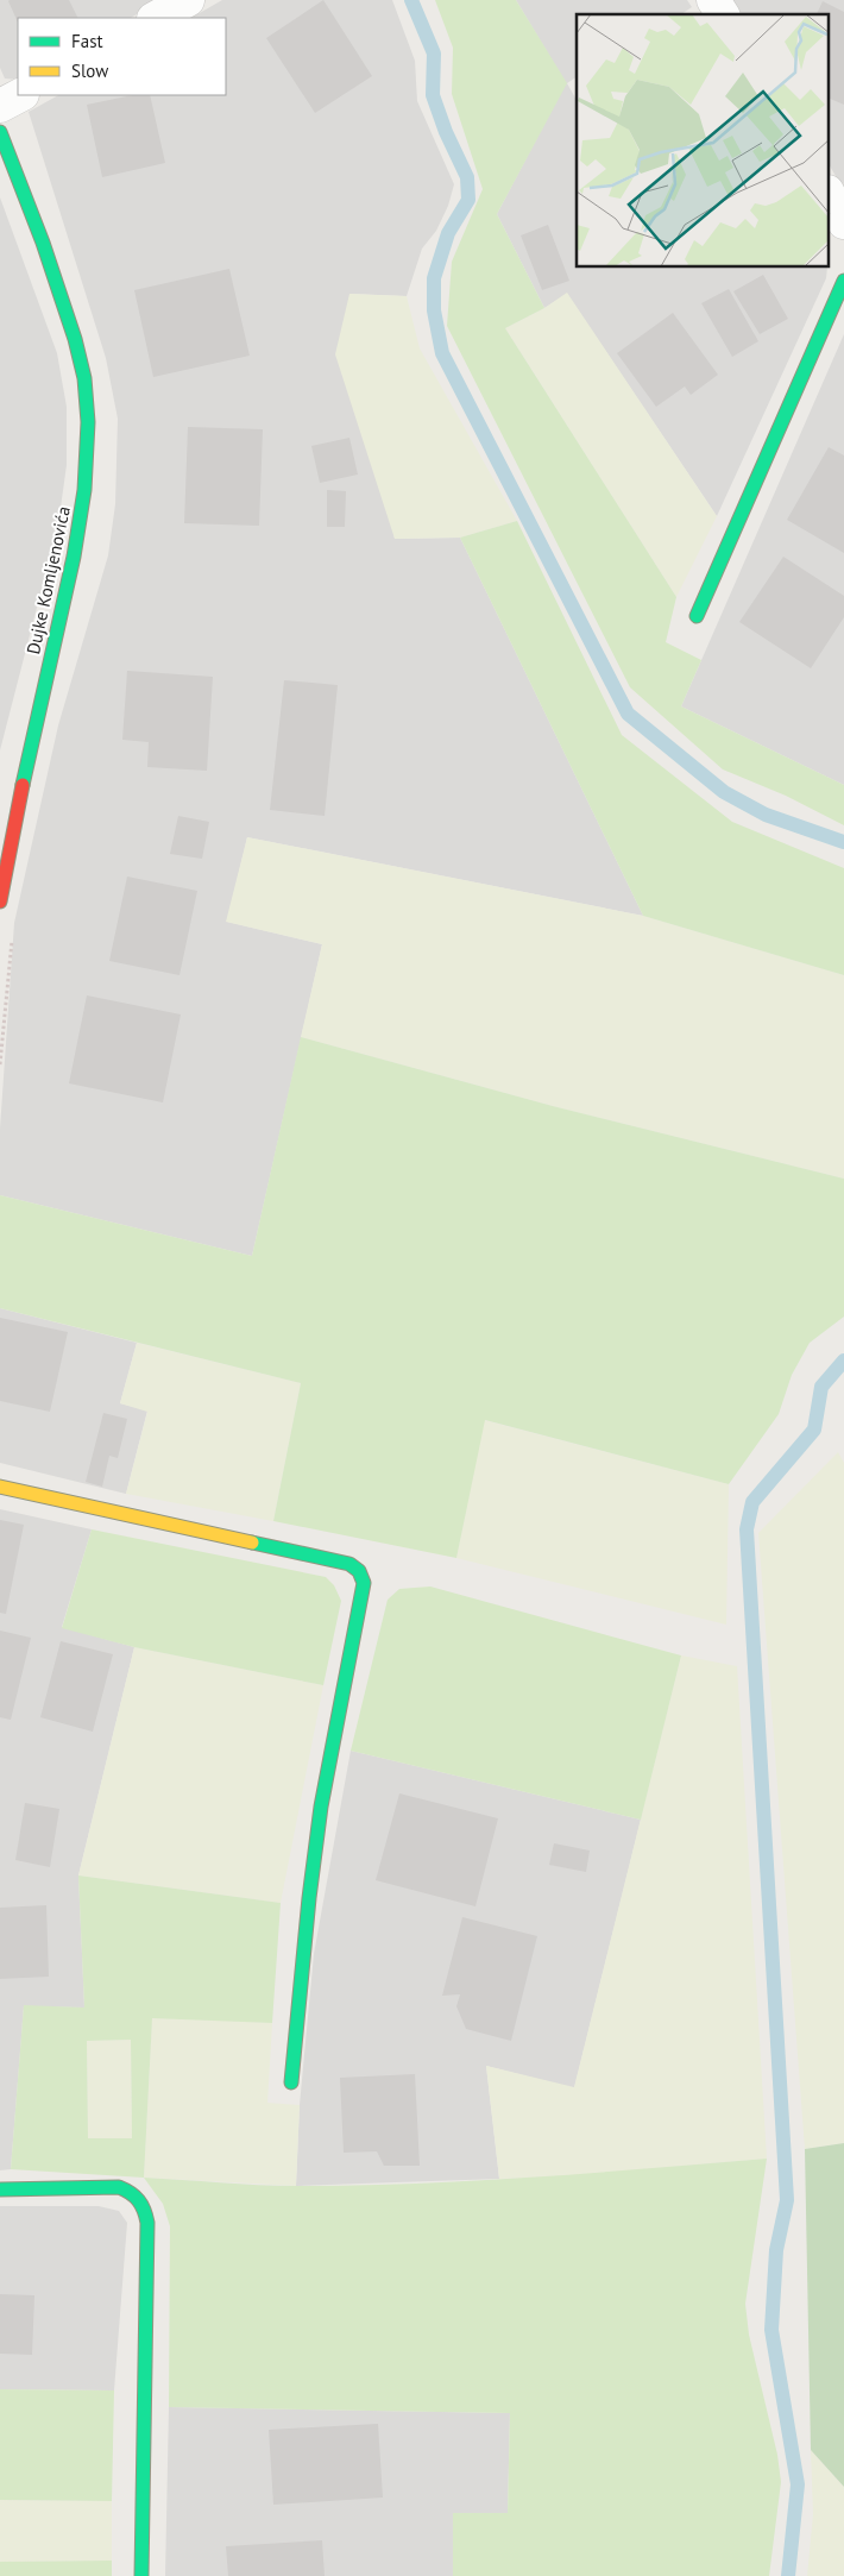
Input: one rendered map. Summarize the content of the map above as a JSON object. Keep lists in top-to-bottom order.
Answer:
{
  "streets": {
    "street": ["Dujke Komljenovića"]
  },
  "legend": ["Fast", "Slow"]
}
